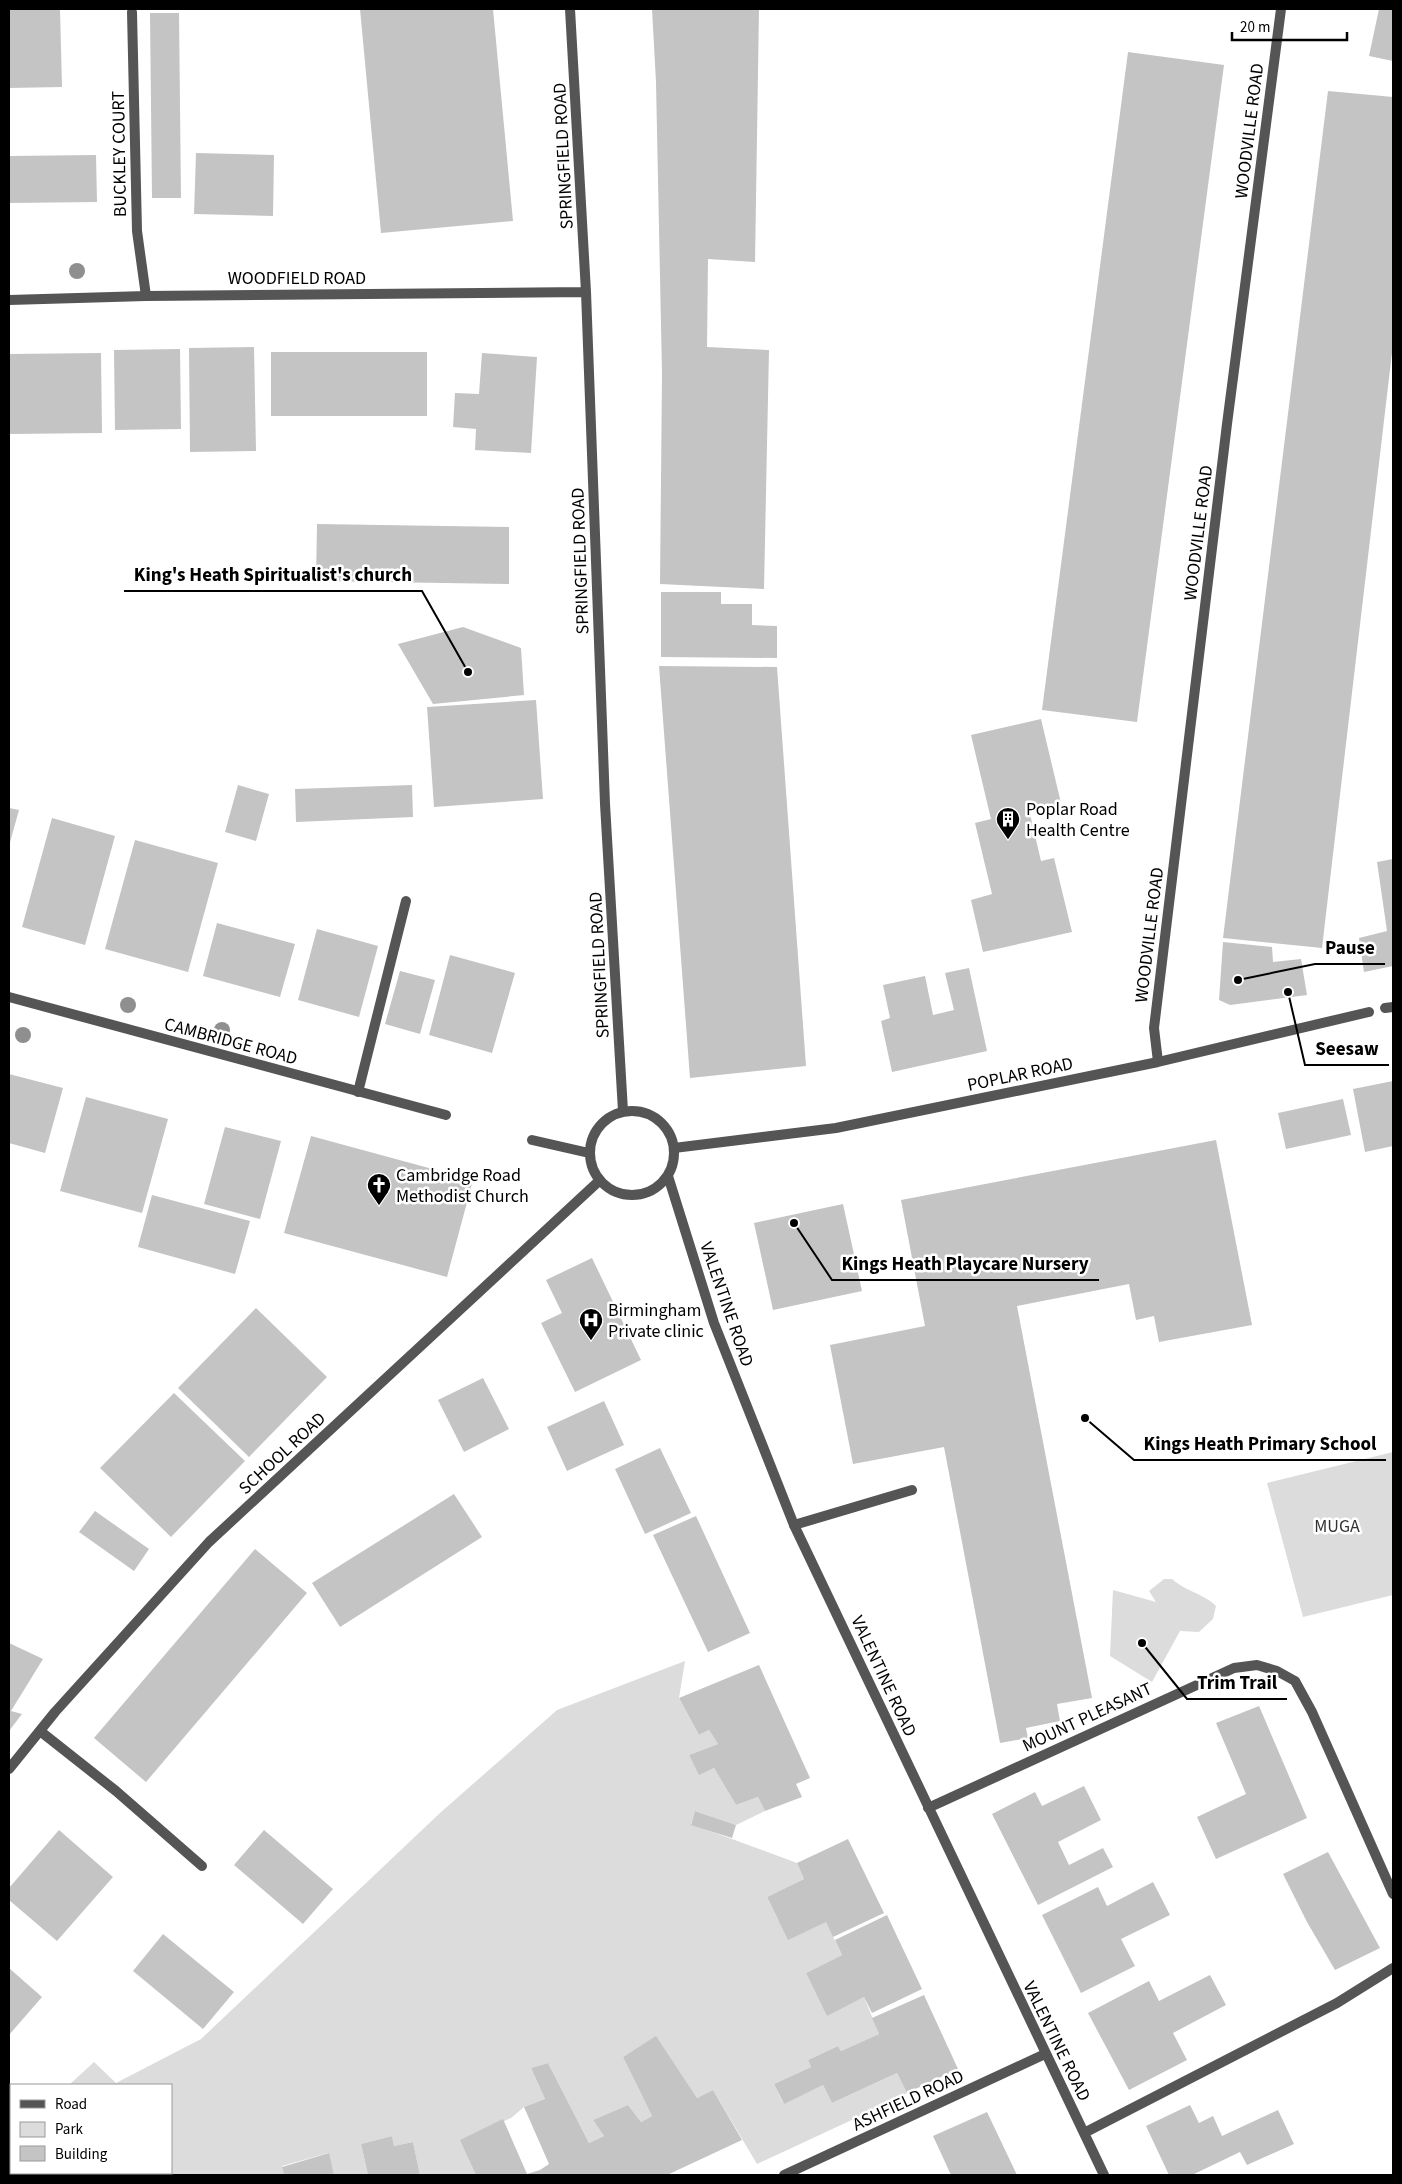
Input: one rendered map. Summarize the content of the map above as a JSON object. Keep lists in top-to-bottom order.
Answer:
{
  "streets": {
    "street": [
      "WOODVILLE ROAD",
      "BUCKLEY COURT",
      "SPRINGFIELD ROAD",
      "WOODFIELD ROAD",
      "CAMBRIDGE ROAD",
      "POPLAR ROAD",
      "VALENTINE ROAD",
      "SCHOOL ROAD",
      "MOUNT PLEASANT",
      "ASHFIELD ROAD"
    ]
  },
  "crossings": [
    ["WOODVILLE ROAD", "POPLAR ROAD"],
    ["BUCKLEY COURT", "WOODFIELD ROAD"],
    ["SPRINGFIELD ROAD", "WOODFIELD ROAD"],
    ["SPRINGFIELD ROAD", "POPLAR ROAD"],
    ["SPRINGFIELD ROAD", "VALENTINE ROAD"],
    ["SPRINGFIELD ROAD", "SCHOOL ROAD"],
    ["POPLAR ROAD", "VALENTINE ROAD"],
    ["POPLAR ROAD", "SCHOOL ROAD"],
    ["VALENTINE ROAD", "SCHOOL ROAD"],
    ["VALENTINE ROAD", "MOUNT PLEASANT"],
    ["VALENTINE ROAD", "ASHFIELD ROAD"]
  ],
  "parks": ["MUGA"],
  "places": {
    "other": [
      "King's Heath Spiritualist's church",
      "Pause",
      "Seesaw",
      "Kings Heath Playcare Nursery",
      "Kings Heath Primary School",
      "Trim Trail"
    ],
    "building": ["Poplar Road Health Centre"],
    "church": ["Cambridge Road Methodist Church"],
    "hospital": ["Birmingham Private clinic"]
  },
  "legend": ["Road", "Park", "Building"],
  "scale_bar": "20 m"
}
